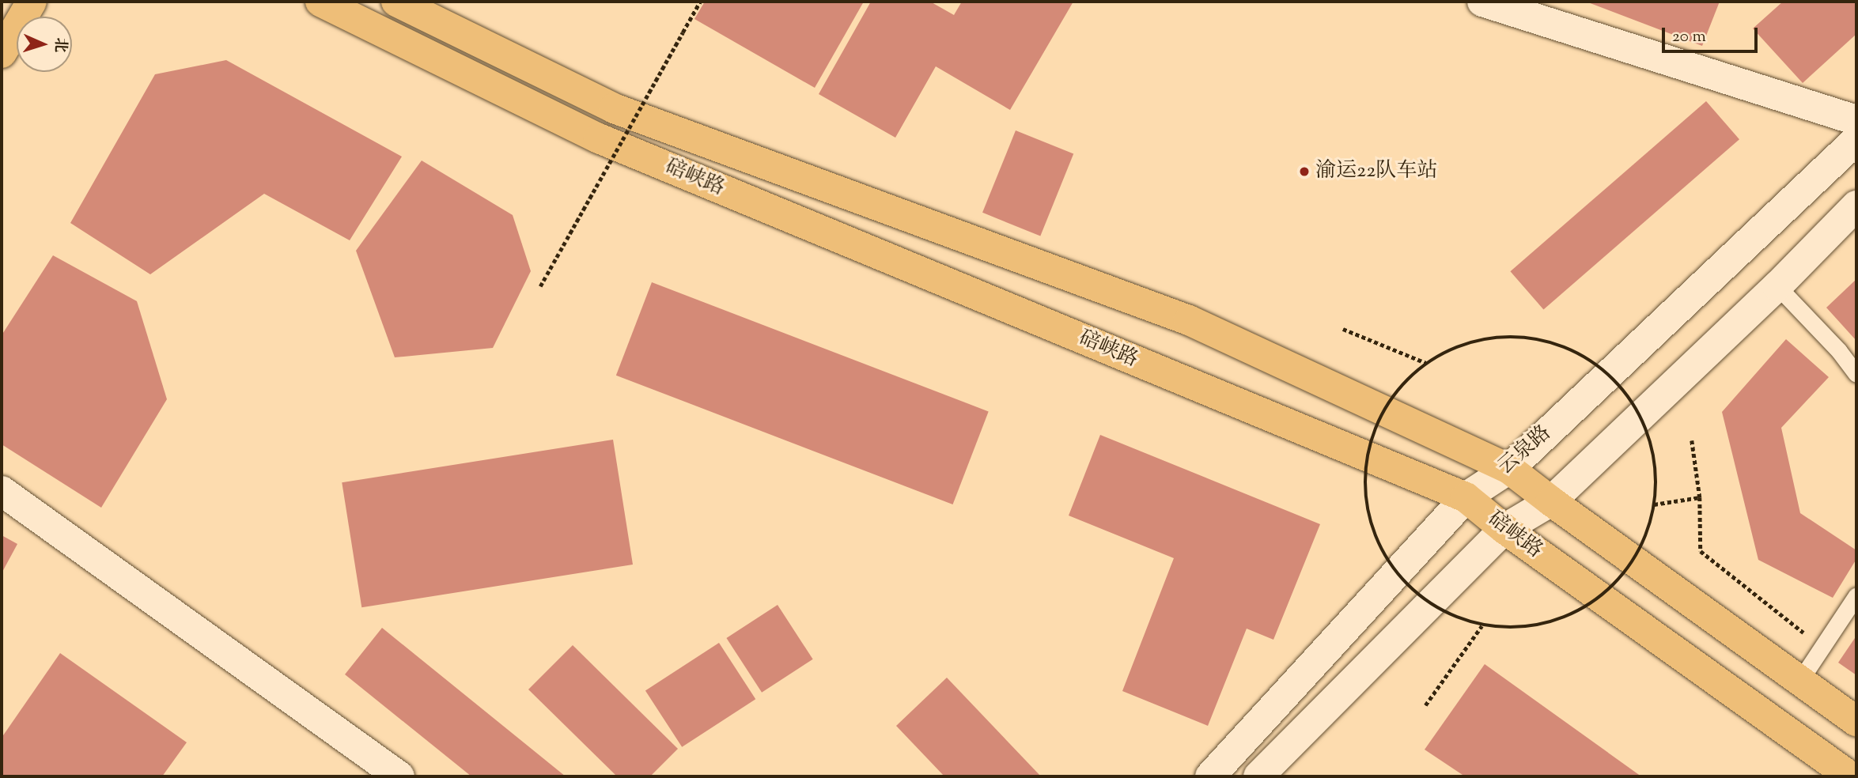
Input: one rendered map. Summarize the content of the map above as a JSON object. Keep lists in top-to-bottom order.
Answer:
{
  "streets": {
    "main road": ["碚峡路", "云泉路"]
  },
  "crossings": [
    ["碚峡路", "云泉路"]
  ],
  "places": ["渝运22队车站"],
  "scale_bar": "20 m",
  "north": "right"
}
